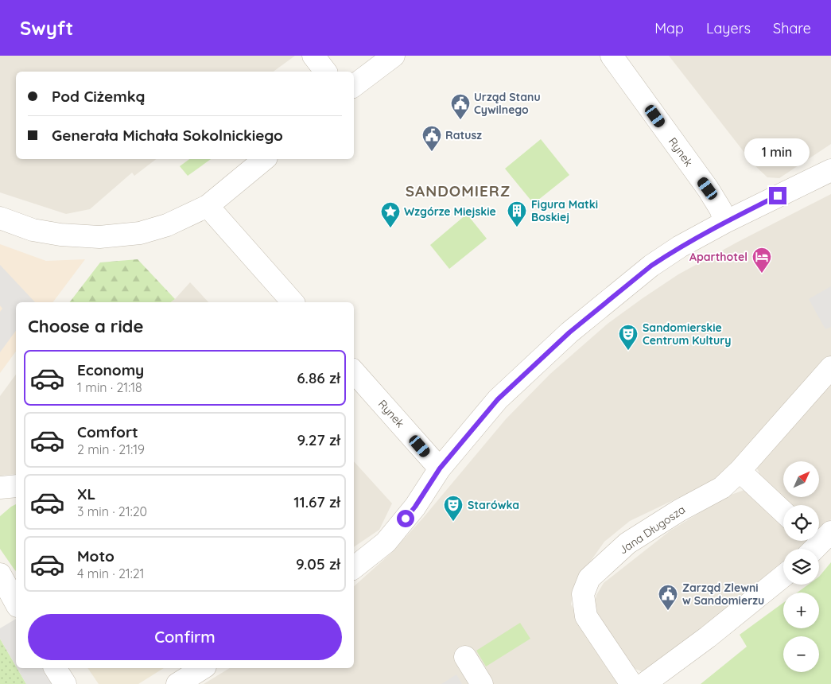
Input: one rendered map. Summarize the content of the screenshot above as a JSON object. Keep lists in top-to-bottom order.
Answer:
{
  "streets": {
    "street": ["Rynek", "Jana Długosza"]
  },
  "districts": ["SANDOMIERZ"],
  "places": {
    "public building": ["Urząd Stanu Cywilnego", "Ratusz", "Zarząd Zlewni w Sandomierzu"],
    "building": ["Figura Matki Boskiej"],
    "place": ["Wzgórze Miejskie"],
    "hotel": ["Aparthotel"],
    "theatre": ["Sandomierskie Centrum Kultury", "Starówka"]
  },
  "north": "top right",
  "page": {
    "header": "Swyft",
    "nav": ["Map", "Layers", "Share"],
    "banner": ["Pod Ciżemką", "Generała Michała Sokolnickiego"],
    "bubble": "1 min",
    "heading": "Choose a ride",
    "list": [
      {
        "name": "Economy",
        "note": "1 min · 21:18",
        "value": "6.86 zł"
      },
      {
        "name": "Comfort",
        "note": "2 min · 21:19",
        "value": "9.27 zł"
      },
      {
        "name": "XL",
        "note": "3 min · 21:20",
        "value": "11.67 zł"
      },
      {
        "name": "Moto",
        "note": "4 min · 21:21",
        "value": "9.05 zł"
      }
    ],
    "map_buttons": ["+", "−"],
    "buttons": "Confirm"
  }
}
